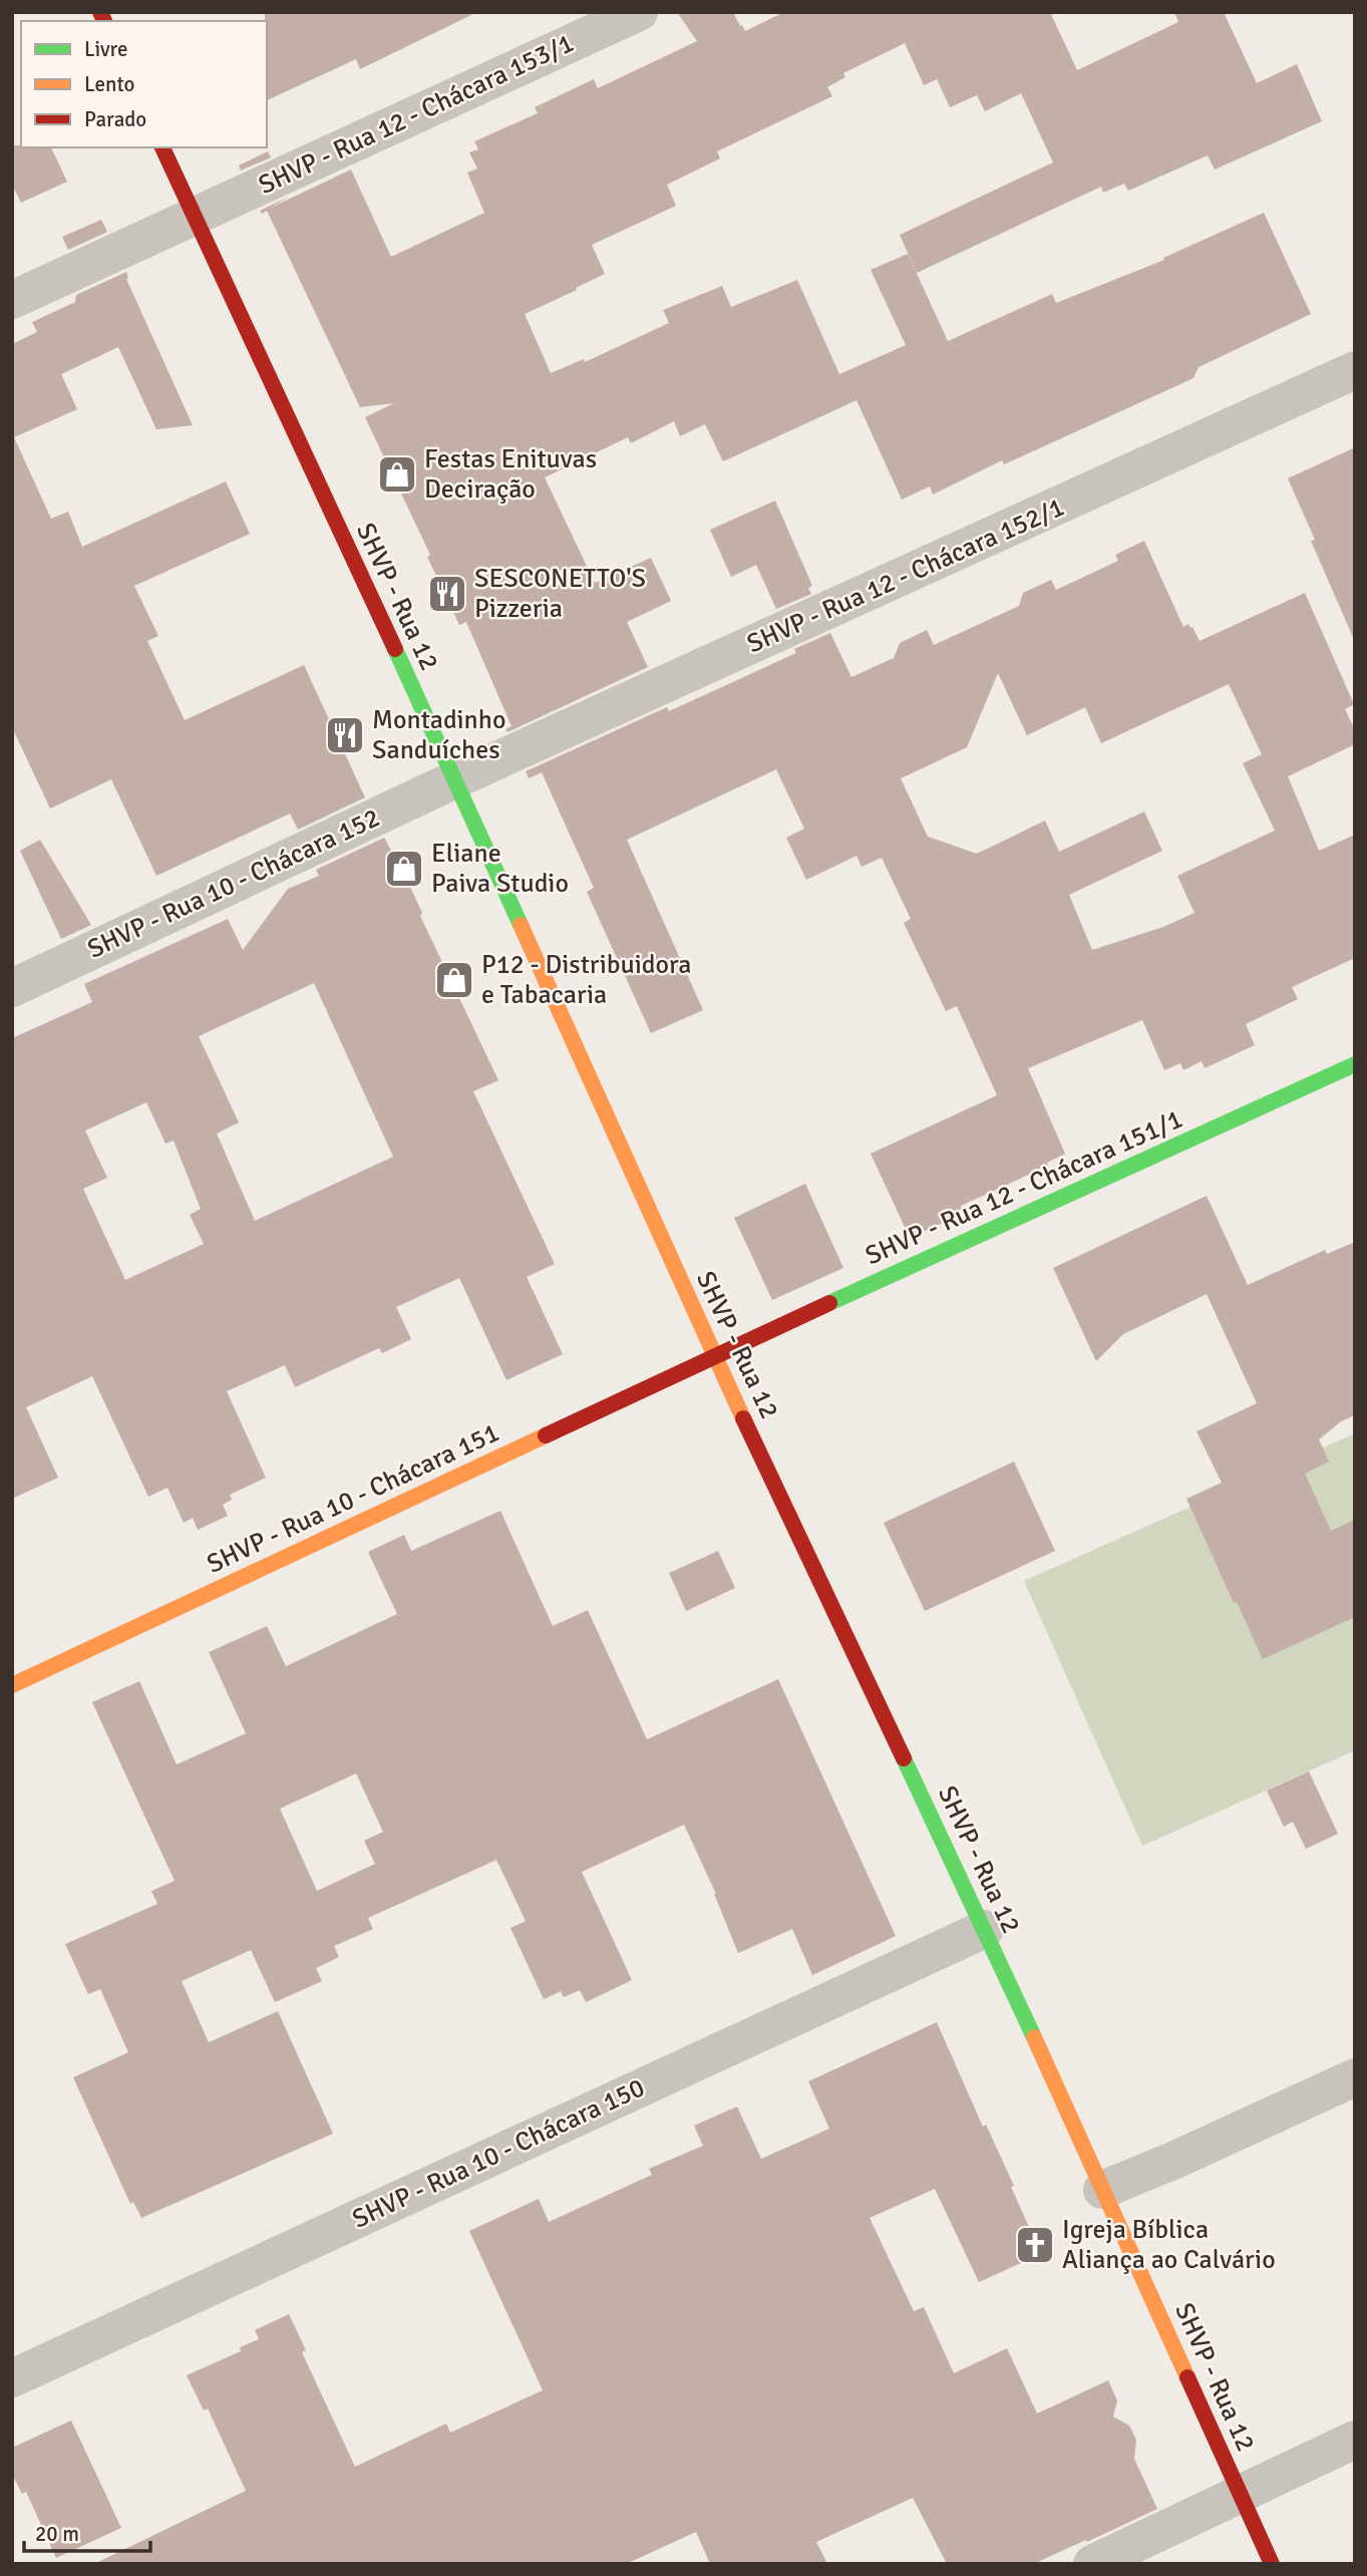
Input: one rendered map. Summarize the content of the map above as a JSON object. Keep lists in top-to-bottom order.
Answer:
{
  "streets": {
    "street": [
      "SHVP - Rua 12 - Chácara 153/1",
      "SHVP - Rua 12 - Chácara 152/1",
      "SHVP - Rua 12",
      "SHVP - Rua 10 - Chácara 152",
      "SHVP - Rua 12 - Chácara 151/1",
      "SHVP - Rua 10 - Chácara 151",
      "SHVP - Rua 10 - Chácara 150"
    ]
  },
  "crossings": [
    ["SHVP - Rua 12 - Chácara 153/1", "SHVP - Rua 12"],
    ["SHVP - Rua 12 - Chácara 152/1", "SHVP - Rua 12"],
    ["SHVP - Rua 12 - Chácara 152/1", "SHVP - Rua 10 - Chácara 152"],
    ["SHVP - Rua 12", "SHVP - Rua 10 - Chácara 152"],
    ["SHVP - Rua 12", "SHVP - Rua 12 - Chácara 151/1"],
    ["SHVP - Rua 12", "SHVP - Rua 10 - Chácara 151"],
    ["SHVP - Rua 12", "SHVP - Rua 10 - Chácara 150"],
    ["SHVP - Rua 12 - Chácara 151/1", "SHVP - Rua 10 - Chácara 151"]
  ],
  "places": {
    "shop": ["Festas Enituvas Deciração", "Eliane Paiva Studio", "P12 - Distribuidora e Tabacaria"],
    "restaurant": ["SESCONETTO'S Pizzeria", "Montadinho Sanduíches"],
    "church": ["Igreja Bíblica Aliança ao Calvário"]
  },
  "legend": ["Livre", "Lento", "Parado"],
  "scale_bar": "20 m"
}
